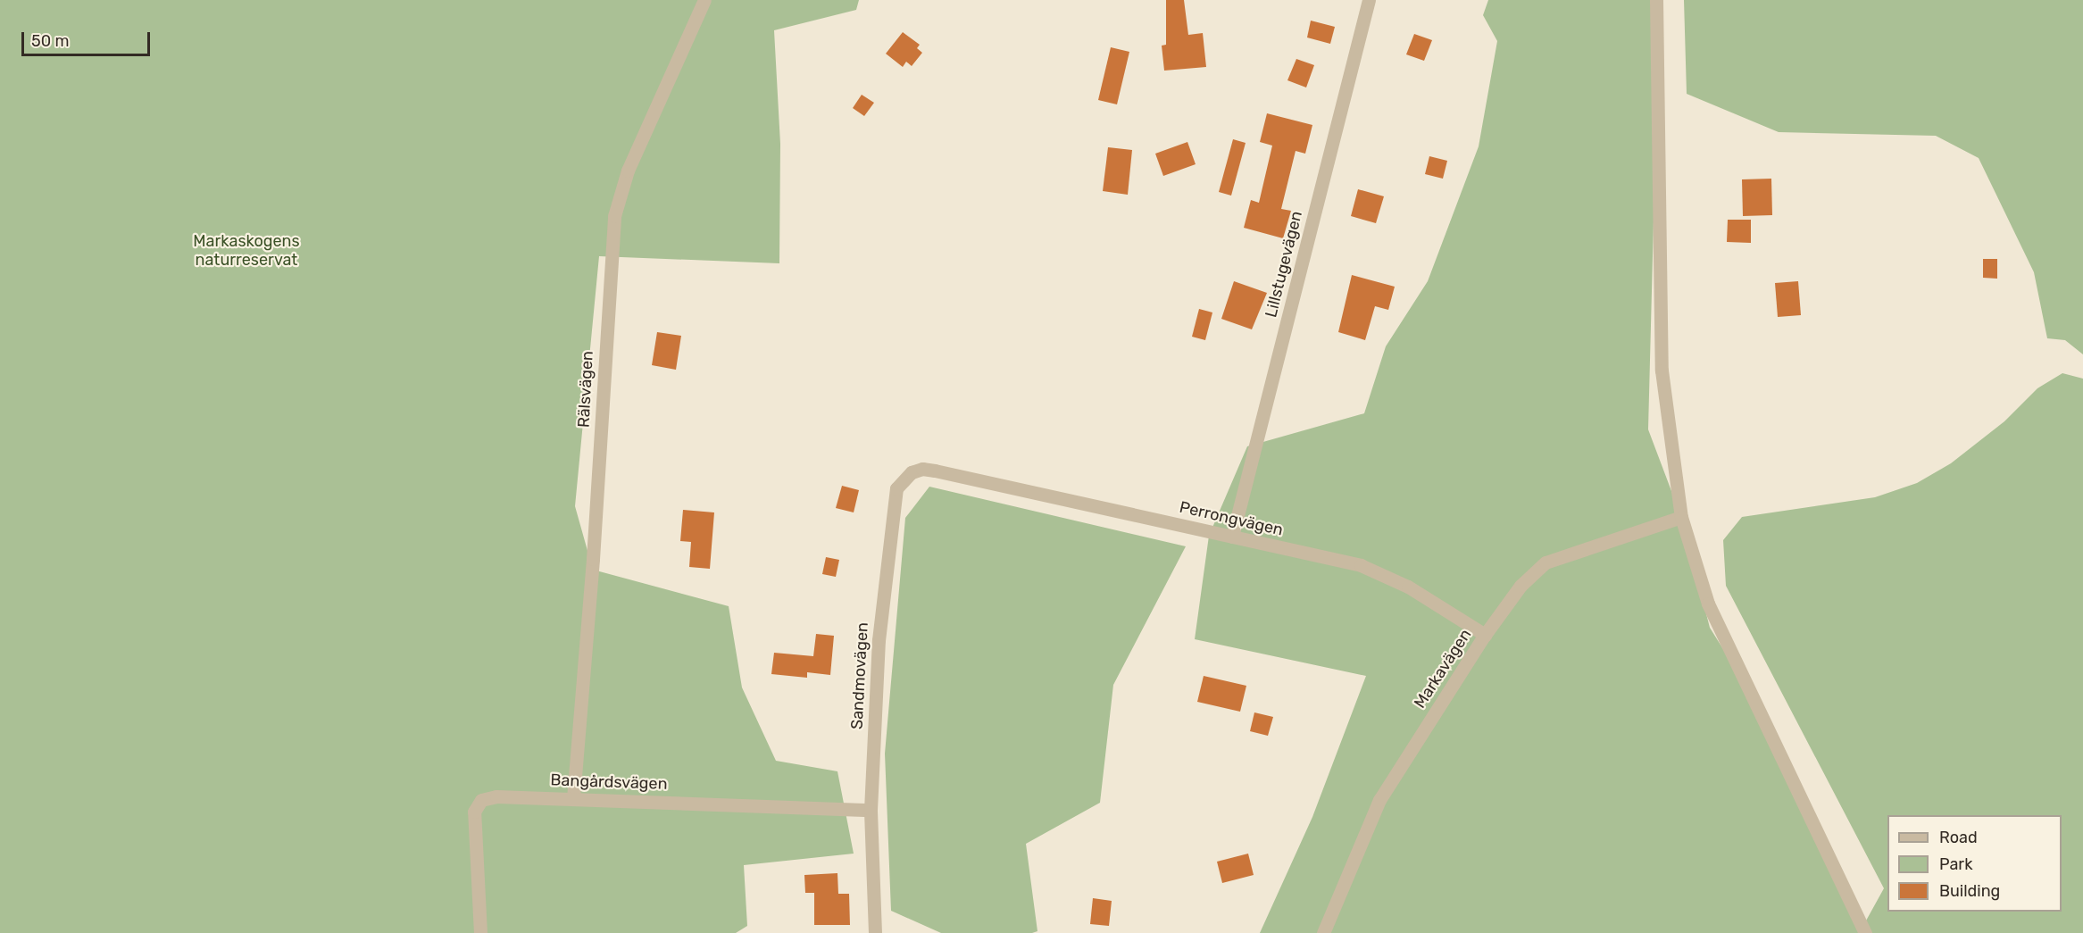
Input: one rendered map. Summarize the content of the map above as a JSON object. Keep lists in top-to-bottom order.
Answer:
{
  "streets": {
    "street": [
      "Lillstugevägen",
      "Rälsvägen",
      "Perrongvägen",
      "Markavägen",
      "Sandmovägen",
      "Bangårdsvägen"
    ]
  },
  "crossings": [
    ["Lillstugevägen", "Perrongvägen"],
    ["Rälsvägen", "Bangårdsvägen"],
    ["Perrongvägen", "Markavägen"],
    ["Perrongvägen", "Sandmovägen"],
    ["Sandmovägen", "Bangårdsvägen"]
  ],
  "parks": ["Markaskogens naturreservat"],
  "legend": ["Road", "Park", "Building"],
  "scale_bar": "50 m"
}
